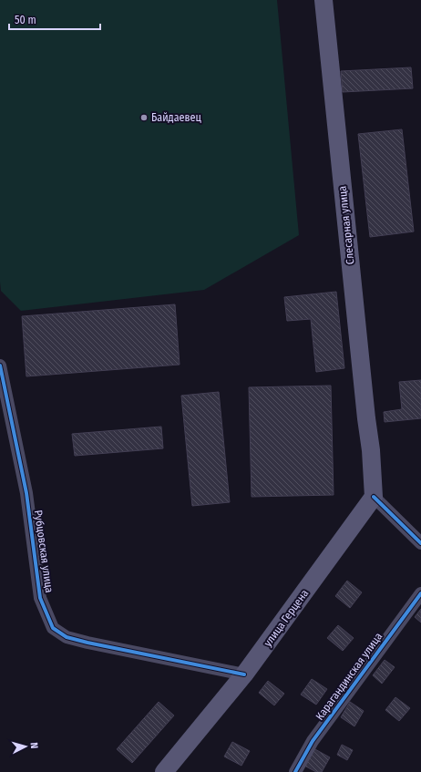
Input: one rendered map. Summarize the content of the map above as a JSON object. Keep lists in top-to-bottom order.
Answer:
{
  "streets": {
    "main road": ["Слесарная улица", "улица Герцена"],
    "street": ["Рубцовская улица", "Карагандинская улица"]
  },
  "crossings": [
    ["Слесарная улица", "улица Герцена"],
    ["Рубцовская улица", "улица Герцена"]
  ],
  "places": ["Байдаевец"],
  "scale_bar": "50 m",
  "north": "right"
}
